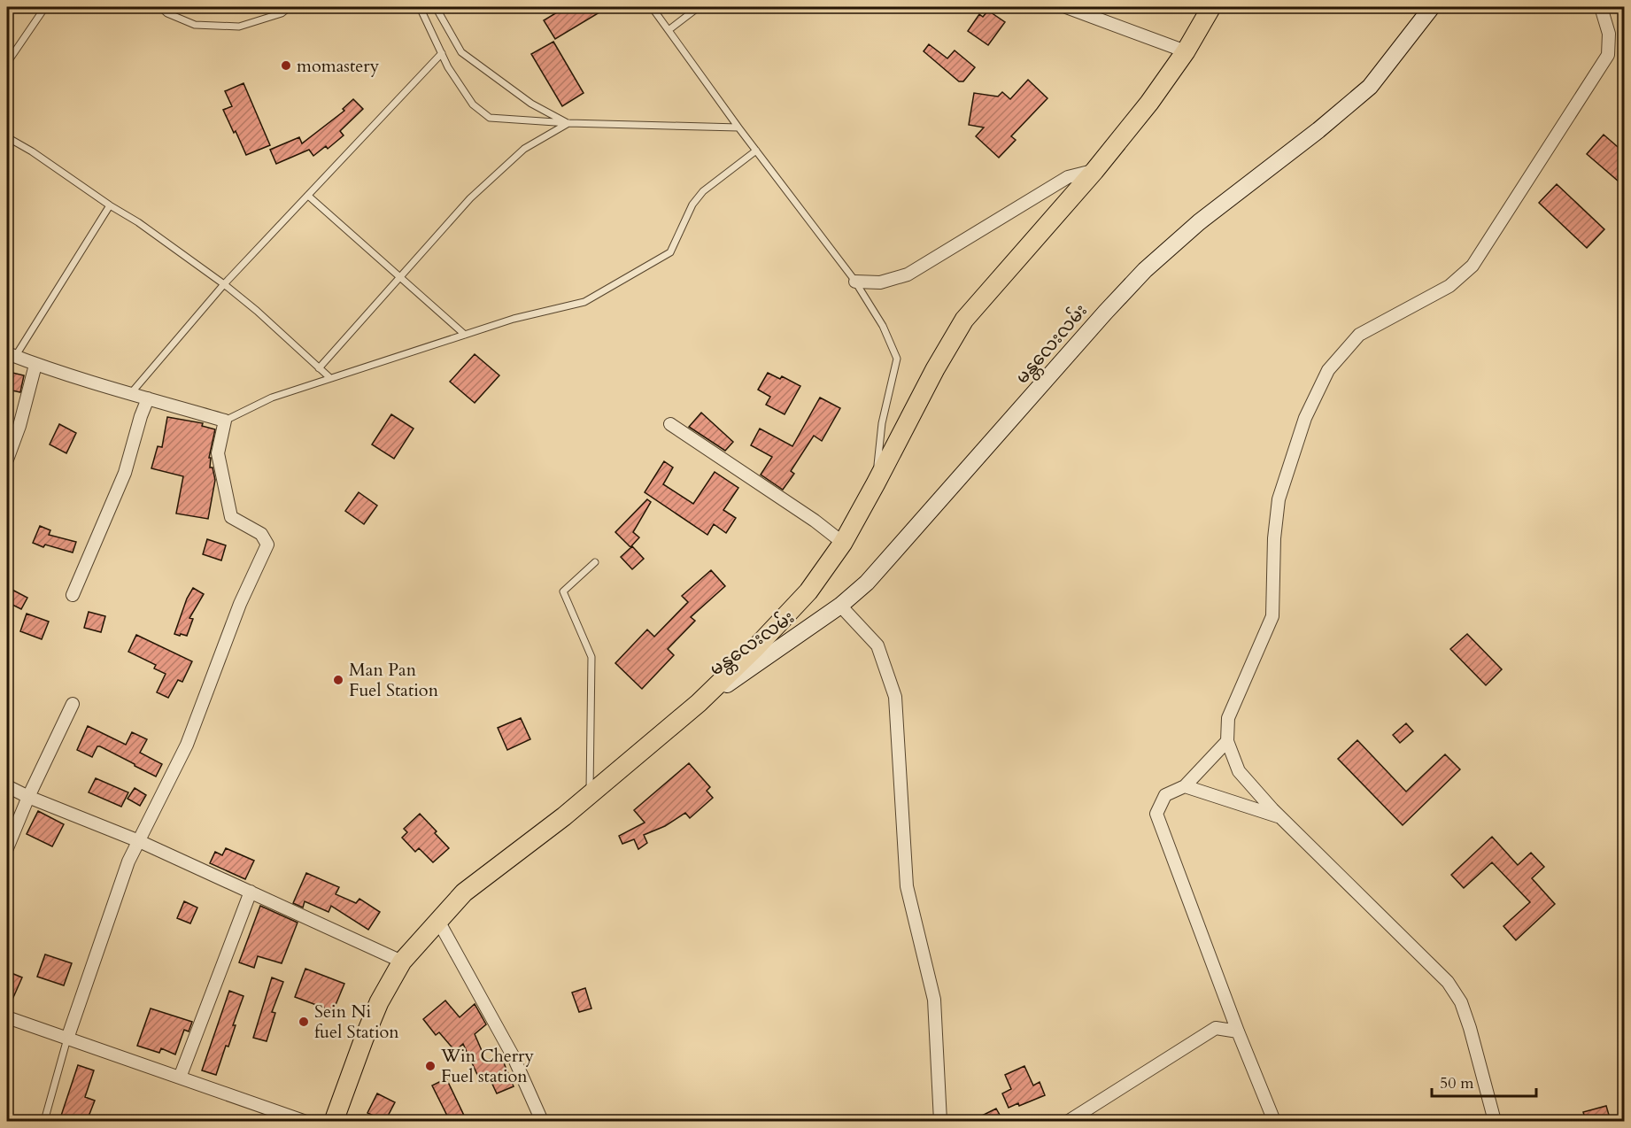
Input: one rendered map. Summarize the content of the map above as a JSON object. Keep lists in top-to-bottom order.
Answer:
{
  "streets": {
    "main road": ["မန္တလေးလမ်း"]
  },
  "places": [
    "momastery",
    "Man Pan Fuel Station",
    "Sein Ni fuel Station",
    "Win Cherry Fuel station"
  ],
  "scale_bar": "50 m"
}
